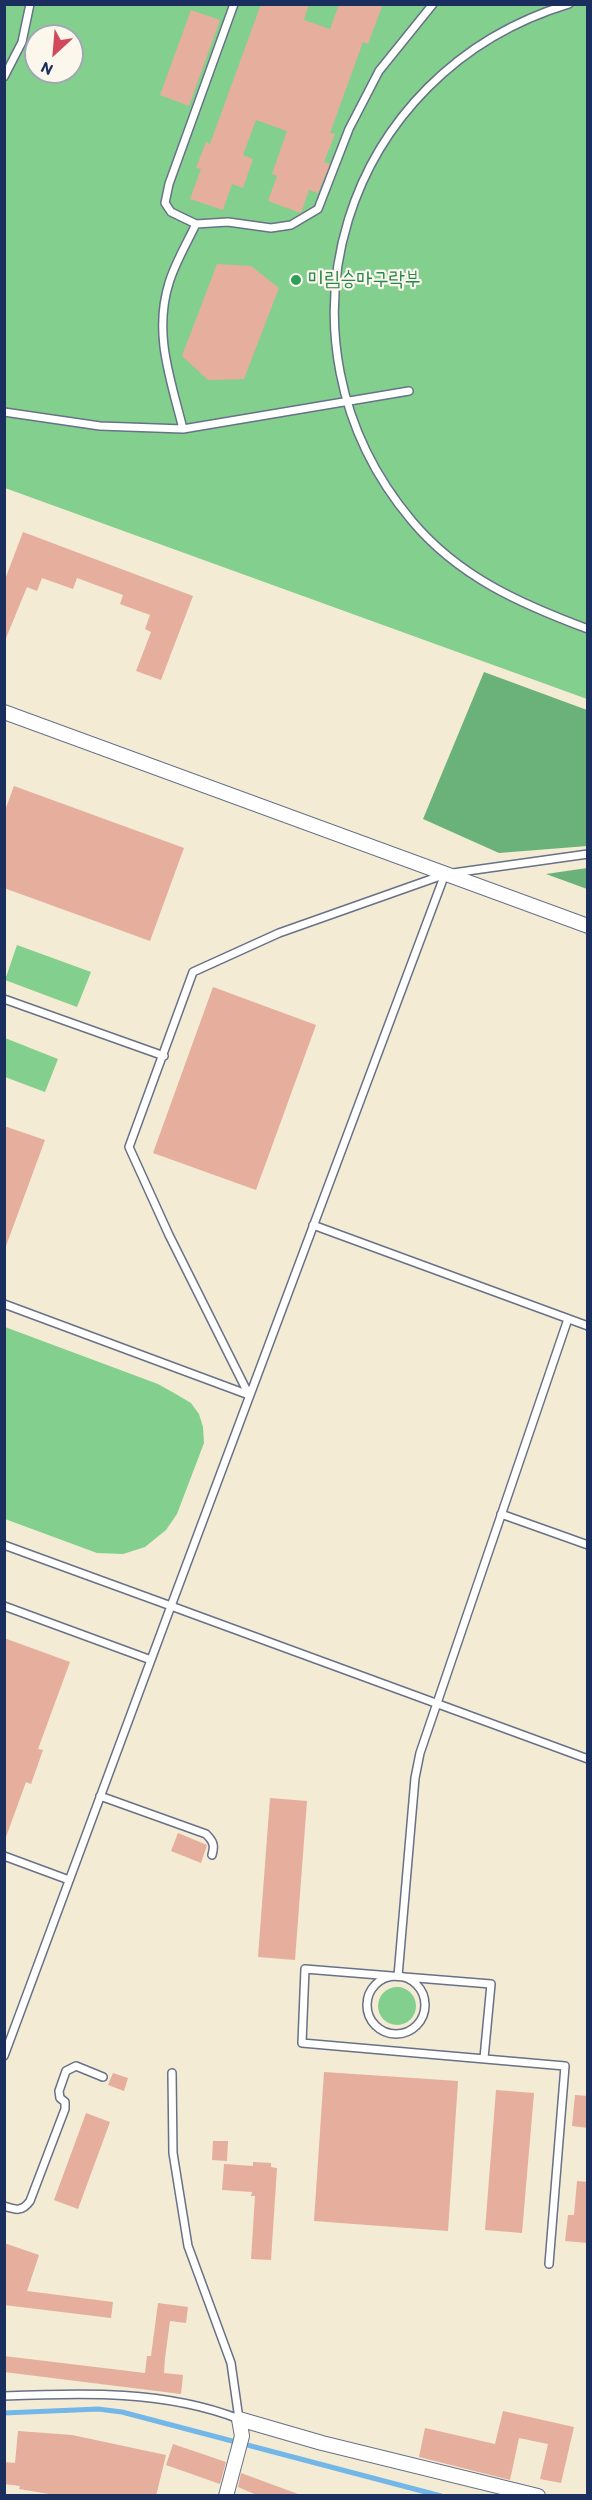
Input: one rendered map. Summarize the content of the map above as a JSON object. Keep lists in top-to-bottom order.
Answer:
{
  "places": ["미림승마구락부"],
  "north": "bottom left"
}
